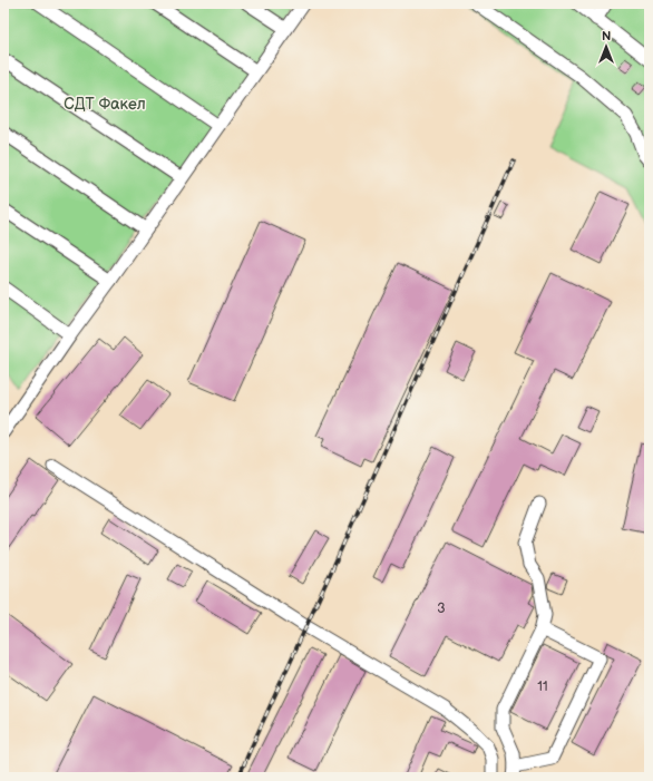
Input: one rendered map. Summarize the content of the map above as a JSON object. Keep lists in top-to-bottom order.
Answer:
{
  "parks": ["СДТ Факел"],
  "house_numbers": ["3", "11"],
  "north": "top"
}
